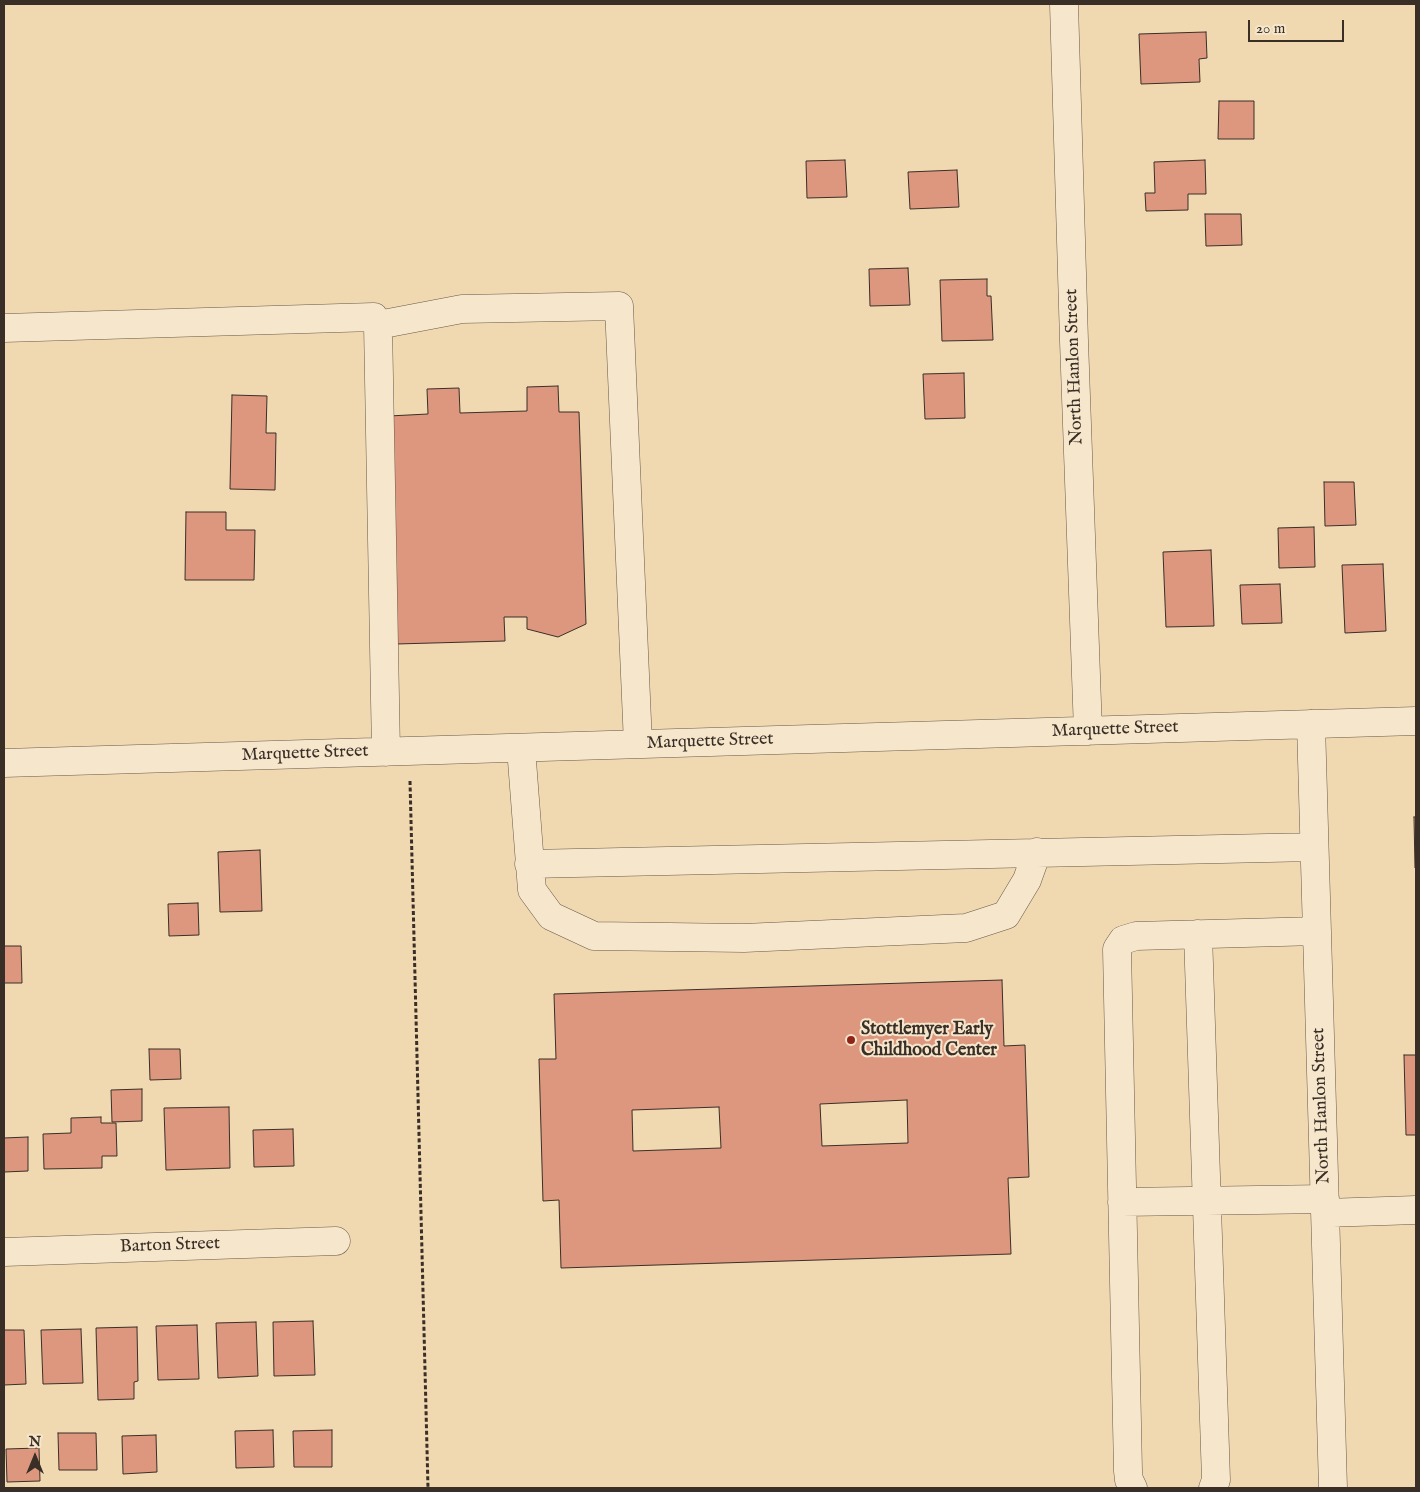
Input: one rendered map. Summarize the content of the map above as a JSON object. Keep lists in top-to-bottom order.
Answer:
{
  "streets": {
    "street": ["North Hanlon Street", "Marquette Street", "Barton Street"]
  },
  "crossings": [
    ["North Hanlon Street", "Marquette Street"]
  ],
  "places": ["Stottlemyer Early Childhood Center"],
  "scale_bar": "20 m",
  "north": "top"
}
